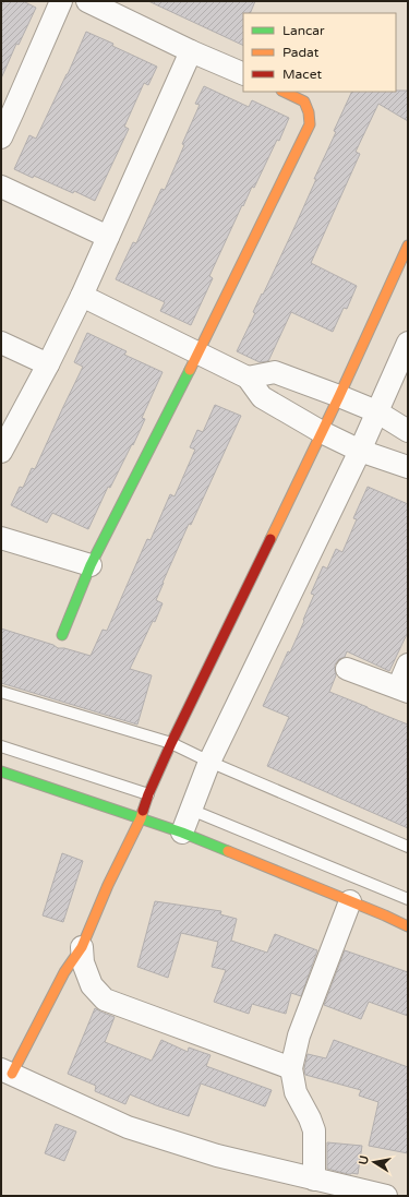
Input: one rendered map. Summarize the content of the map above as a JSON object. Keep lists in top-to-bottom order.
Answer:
{
  "legend": ["Lancar", "Padat", "Macet"],
  "north": "left"
}
